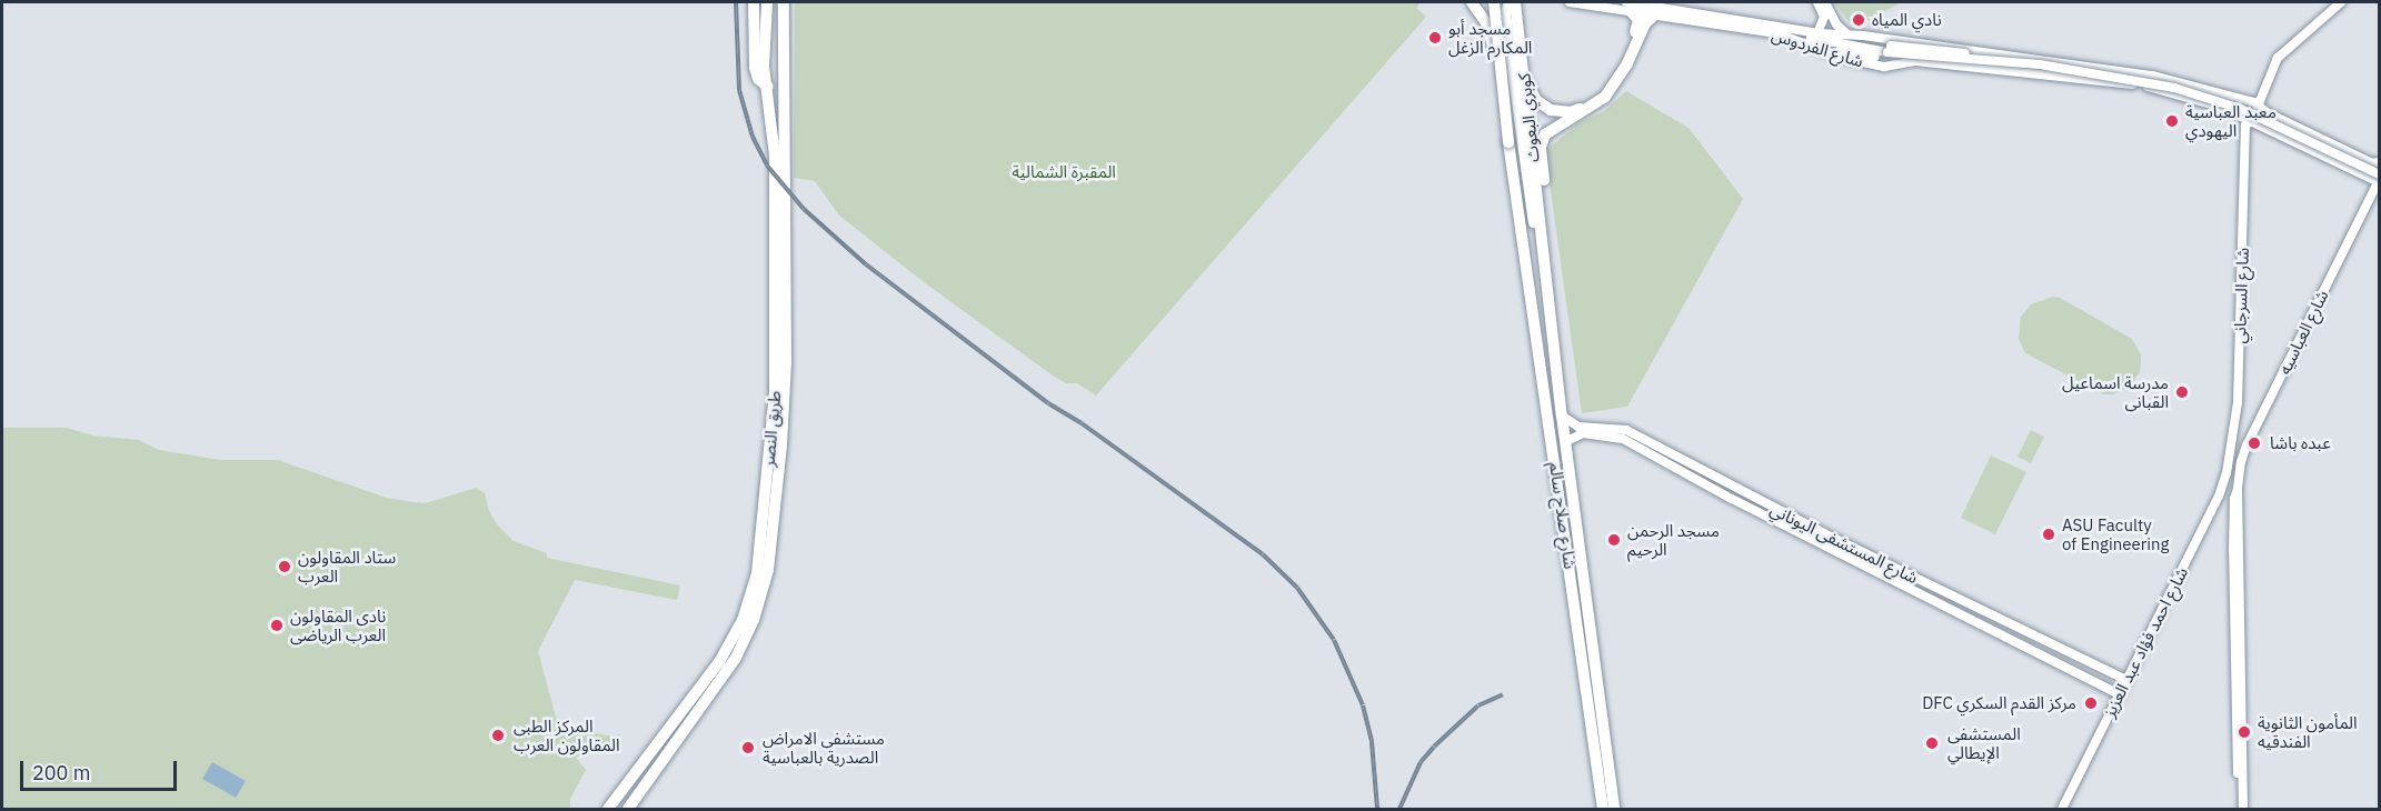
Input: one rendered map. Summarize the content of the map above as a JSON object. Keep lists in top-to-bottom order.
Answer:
{
  "streets": {
    "highway": ["كوبري البعوث", "طريق النصر", "شارع صلاح سالم"],
    "main road": [
      "شارع الفردوس",
      "شارع السرجاني",
      "شارع العباسيه",
      "شارع المستشفى اليوناني",
      "شارع احمد فؤاد عبد العزيز"
    ]
  },
  "crossings": [
    ["شارع الفردوس", "شارع السرجاني"],
    ["شارع الفردوس", "شارع العباسيه"],
    ["كوبري البعوث", "شارع صلاح سالم"],
    ["شارع السرجاني", "شارع احمد فؤاد عبد العزيز"],
    ["شارع صلاح سالم", "شارع المستشفى اليوناني"],
    ["شارع المستشفى اليوناني", "شارع احمد فؤاد عبد العزيز"]
  ],
  "parks": ["المقبرة الشمالية"],
  "places": [
    "نادي المياه",
    "مسجد أبو المكارم الزغل",
    "معبد العباسية اليهودي",
    "مدرسة اسماعيل القبانى",
    "عبده باشا",
    "ASU Faculty of Engineering",
    "مسجد الرحمن الرحيم",
    "ستاد المقاولون العرب",
    "نادى المقاولون العرب الرياضى",
    "DFC مركز القدم السكري",
    "المأمون الثانوية الفندقيه",
    "المركز الطبى المقاولون العرب",
    "المستشفى الإيطالي",
    "مستشفى الامراض الصدرية بالعباسية"
  ],
  "scale_bar": "200 m"
}
